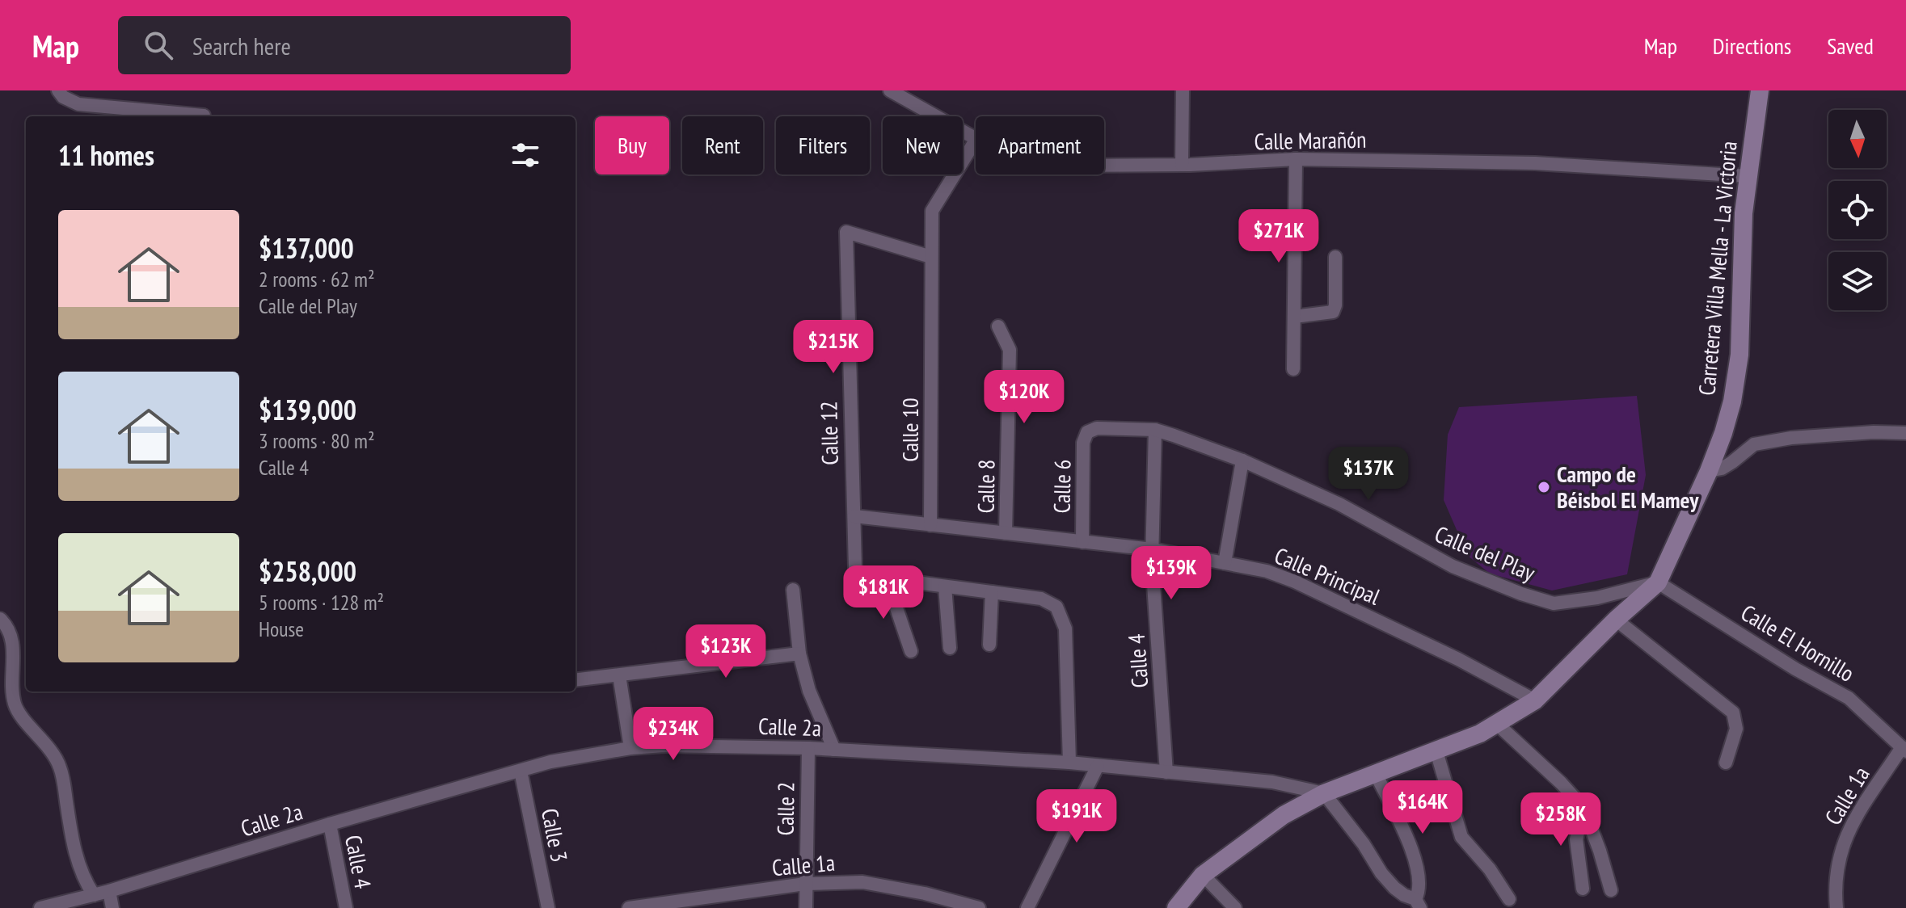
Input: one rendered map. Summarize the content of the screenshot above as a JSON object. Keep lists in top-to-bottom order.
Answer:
{
  "streets": {
    "main road": ["Carretera Villa Mella - La Victoria"],
    "street": [
      "Calle Marañón",
      "Calle 10",
      "Calle 12",
      "Calle 8",
      "Calle 6",
      "Calle del Play",
      "Calle Principal",
      "Calle El Hornillo",
      "Calle 4",
      "Calle 2a",
      "Calle 1a",
      "Calle 2",
      "Calle 3"
    ]
  },
  "crossings": [
    ["Calle Marañón", "Carretera Villa Mella - La Victoria"],
    ["Carretera Villa Mella - La Victoria", "Calle del Play"],
    ["Carretera Villa Mella - La Victoria", "Calle Principal"],
    ["Carretera Villa Mella - La Victoria", "Calle El Hornillo"],
    ["Carretera Villa Mella - La Victoria", "Calle 2a"],
    ["Calle 10", "Calle 12"],
    ["Calle 10", "Calle Principal"],
    ["Calle 12", "Calle Principal"],
    ["Calle 12", "Calle 2a"],
    ["Calle 8", "Calle Principal"],
    ["Calle 6", "Calle del Play"],
    ["Calle 6", "Calle Principal"],
    ["Calle del Play", "Calle El Hornillo"],
    ["Calle del Play", "Calle 4"],
    ["Calle Principal", "Calle 4"],
    ["Calle El Hornillo", "Calle 1a"],
    ["Calle 4", "Calle 2a"],
    ["Calle 2a", "Calle 2"],
    ["Calle 2a", "Calle 3"],
    ["Calle 1a", "Calle 2"]
  ],
  "places": ["Campo de Béisbol El Mamey"],
  "north": "bottom",
  "page": {
    "header": "Map",
    "search": "Search here",
    "nav": ["Map", "Directions", "Saved"],
    "chip": [
      "Buy",
      "Rent",
      "Filters",
      "New",
      "Apartment"
    ],
    "heading": "11 homes",
    "list": [
      {
        "name": "$137,000",
        "note": "2 rooms · 62 m² · Calle del Play"
      },
      {
        "name": "$139,000",
        "note": "3 rooms · 80 m² · Calle 4"
      },
      {
        "name": "$258,000",
        "note": "5 rooms · 128 m² · House"
      }
    ],
    "price": [
      "$271K",
      "$215K",
      "$120K",
      "$137K",
      "$139K",
      "$181K",
      "$123K",
      "$234K",
      "$164K",
      "$191K",
      "$258K"
    ]
  }
}
